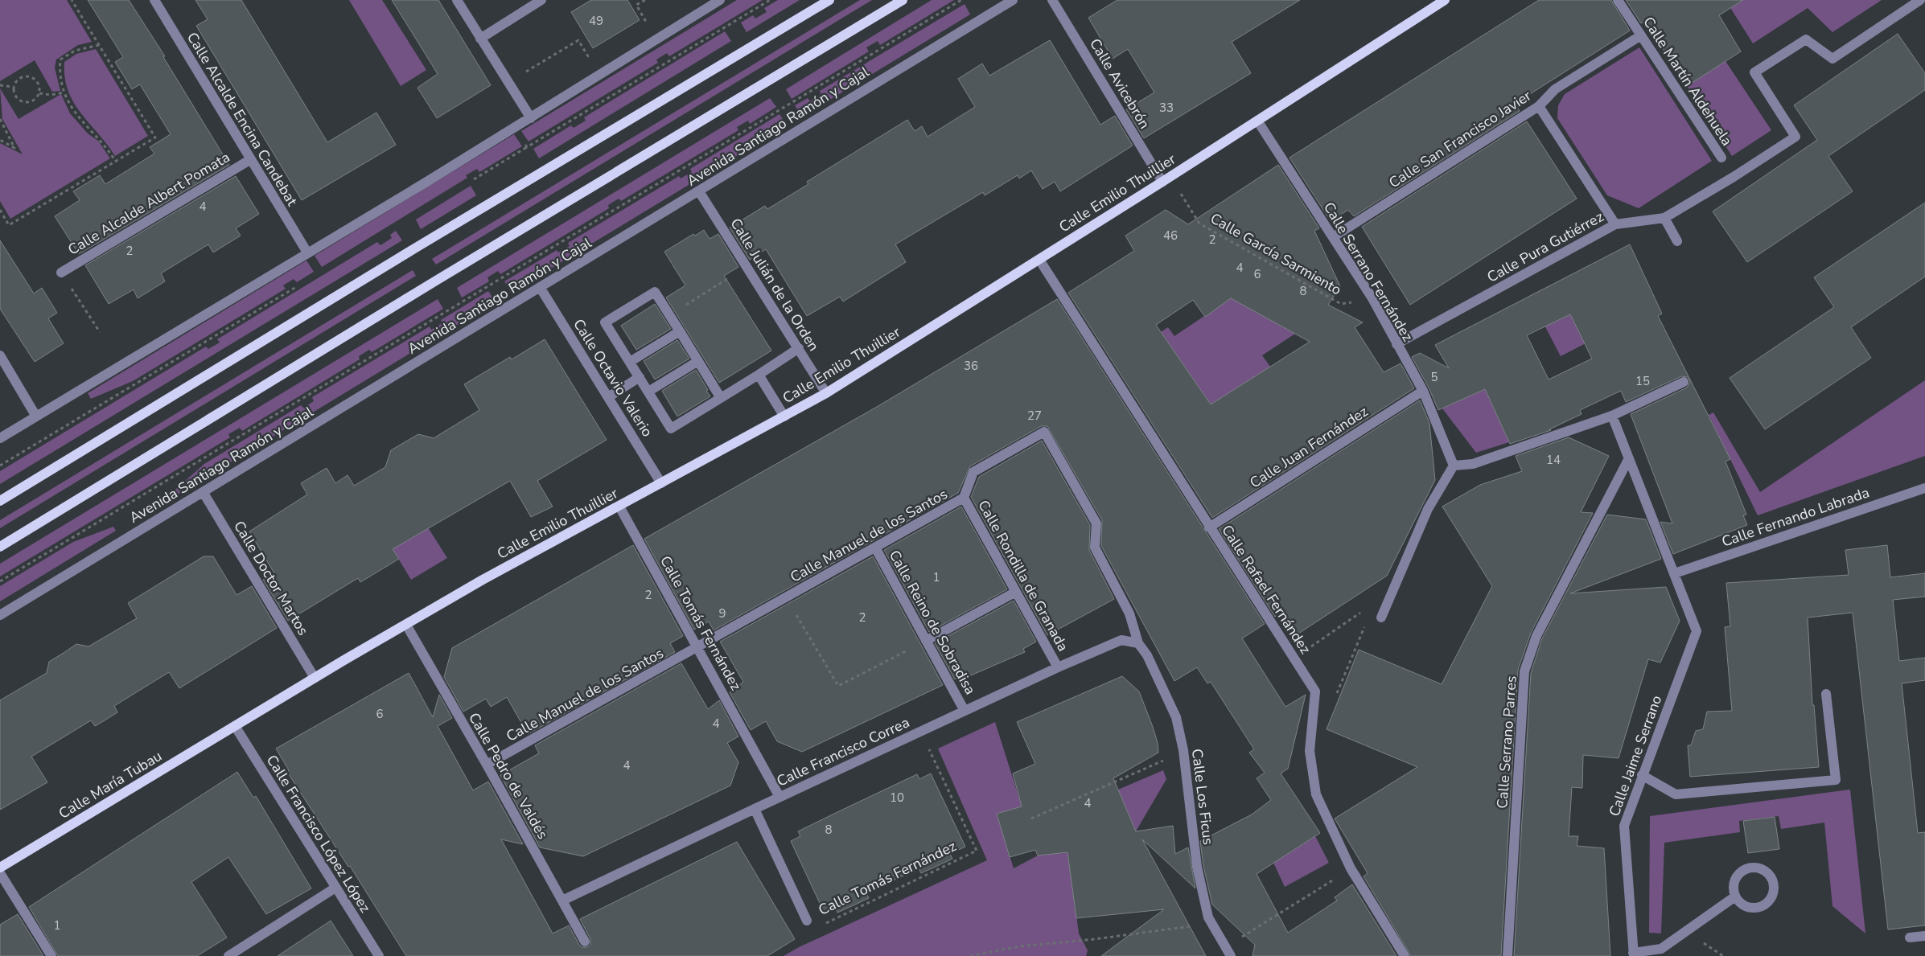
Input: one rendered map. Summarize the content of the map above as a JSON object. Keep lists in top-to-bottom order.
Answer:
{
  "streets": {
    "main road": ["Calle Emilio Thuillier", "Calle María Tubau"],
    "street": [
      "Calle Martín Aldehuela",
      "Calle Avicebrón",
      "Calle Alcalde Encina Candebat",
      "Avenida Santiago Ramón y Cajal",
      "Calle San Francisco Javier",
      "Calle Alcalde Albert Pomata",
      "Calle Pura Gutiérrez",
      "Calle Serrano Fernández",
      "Calle Julián de la Orden",
      "Calle Octavio Valerio",
      "Calle Juan Fernández",
      "Calle Fernando Labrada",
      "Calle Manuel de los Santos",
      "Calle Rondilla de Granada",
      "Calle Doctor Martos",
      "Calle Rafael Fernández",
      "Calle Reino de Sobradisa",
      "Calle Tomás Fernández",
      "Calle Serrano Parres",
      "Calle Francisco Correa",
      "Calle Jaime Serrano",
      "Calle Pedro de Valdés",
      "Calle Los Ficus",
      "Calle Francisco López López"
    ],
    "path": ["Calle García Sarmiento"]
  },
  "crossings": [
    ["Calle Martín Aldehuela", "Calle San Francisco Javier"],
    ["Calle Avicebrón", "Calle Emilio Thuillier"],
    ["Calle Avicebrón", "Calle García Sarmiento"],
    ["Calle Alcalde Encina Candebat", "Calle Alcalde Albert Pomata"],
    ["Avenida Santiago Ramón y Cajal", "Calle Julián de la Orden"],
    ["Avenida Santiago Ramón y Cajal", "Calle Octavio Valerio"],
    ["Avenida Santiago Ramón y Cajal", "Calle Doctor Martos"],
    ["Calle San Francisco Javier", "Calle Serrano Fernández"],
    ["Calle Emilio Thuillier", "Calle García Sarmiento"],
    ["Calle Emilio Thuillier", "Calle Serrano Fernández"],
    ["Calle Emilio Thuillier", "Calle Julián de la Orden"],
    ["Calle Emilio Thuillier", "Calle Octavio Valerio"],
    ["Calle Emilio Thuillier", "Calle Doctor Martos"],
    ["Calle Emilio Thuillier", "Calle Rafael Fernández"],
    ["Calle Emilio Thuillier", "Calle Tomás Fernández"],
    ["Calle Emilio Thuillier", "Calle Pedro de Valdés"],
    ["Calle Emilio Thuillier", "Calle María Tubau"],
    ["Calle Emilio Thuillier", "Calle Francisco López López"],
    ["Calle Pura Gutiérrez", "Calle Serrano Fernández"],
    ["Calle García Sarmiento", "Calle Serrano Fernández"],
    ["Calle Serrano Fernández", "Calle Juan Fernández"],
    ["Calle Juan Fernández", "Calle Rafael Fernández"],
    ["Calle Fernando Labrada", "Calle Jaime Serrano"],
    ["Calle Manuel de los Santos", "Calle Rondilla de Granada"],
    ["Calle Manuel de los Santos", "Calle Reino de Sobradisa"],
    ["Calle Manuel de los Santos", "Calle Tomás Fernández"],
    ["Calle Manuel de los Santos", "Calle Francisco Correa"],
    ["Calle Manuel de los Santos", "Calle Pedro de Valdés"],
    ["Calle Manuel de los Santos", "Calle Los Ficus"],
    ["Calle Rondilla de Granada", "Calle Francisco Correa"],
    ["Calle Reino de Sobradisa", "Calle Francisco Correa"],
    ["Calle Tomás Fernández", "Calle Francisco Correa"],
    ["Calle Francisco Correa", "Calle Pedro de Valdés"],
    ["Calle Francisco Correa", "Calle Los Ficus"],
    ["Calle María Tubau", "Calle Francisco López López"]
  ],
  "house_numbers": [
    "49",
    "33",
    "4",
    "46",
    "2",
    "2",
    "4",
    "6",
    "8",
    "36",
    "5",
    "15",
    "27",
    "14",
    "1",
    "2",
    "9",
    "2",
    "6",
    "4",
    "4",
    "10",
    "4",
    "8",
    "1"
  ]
}
